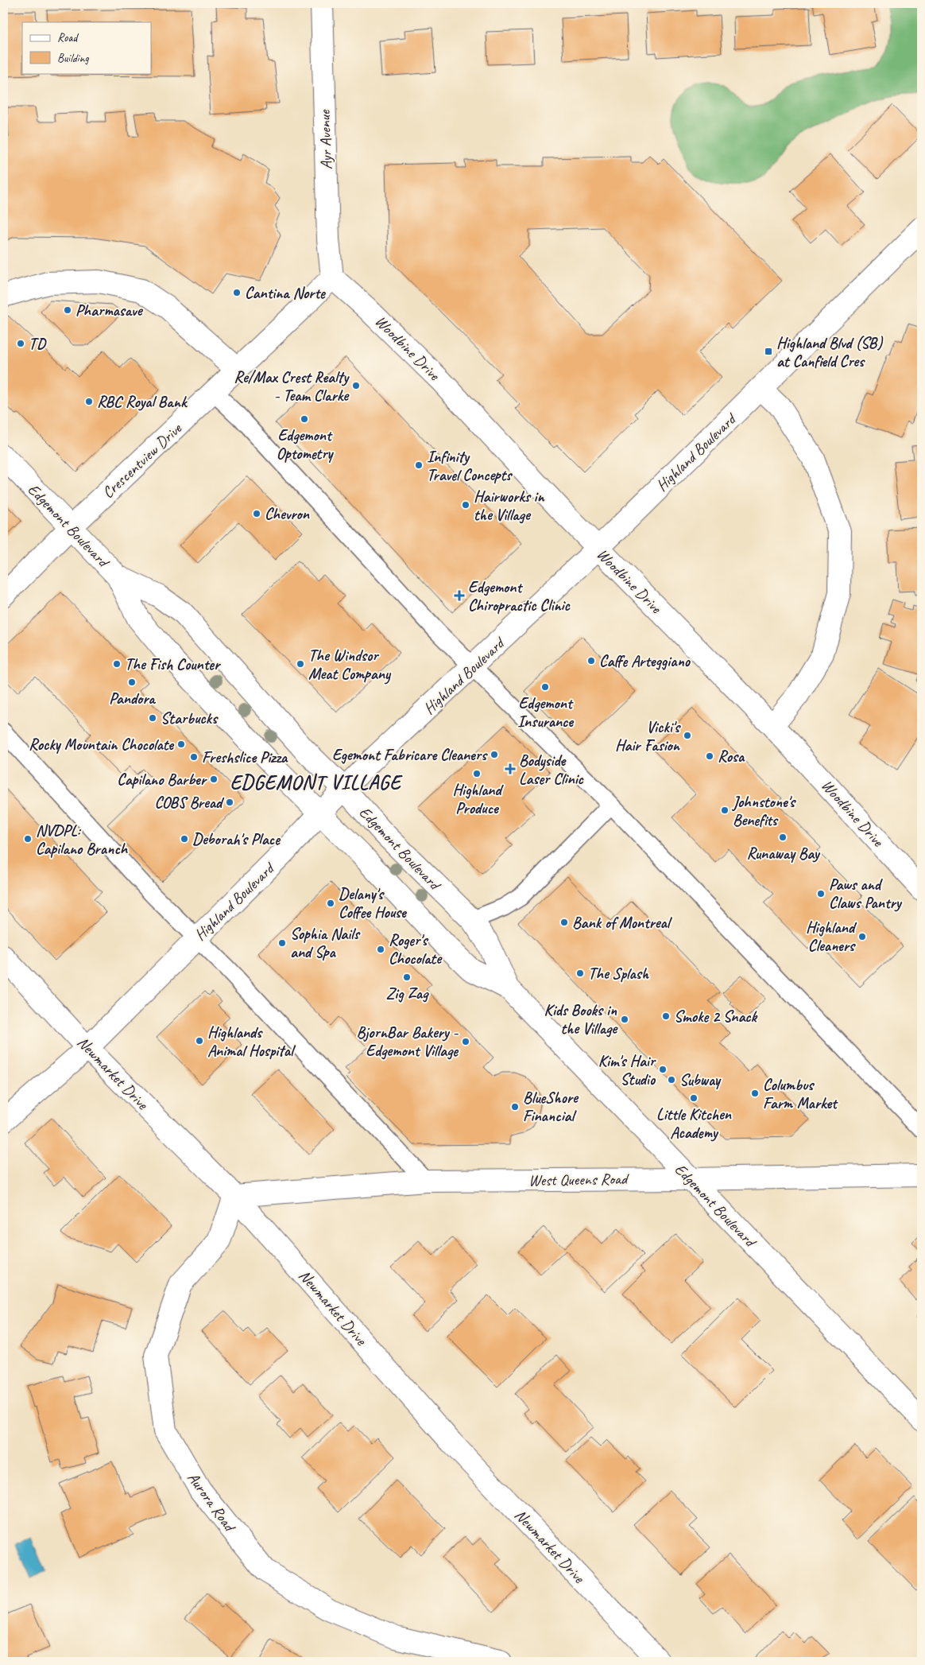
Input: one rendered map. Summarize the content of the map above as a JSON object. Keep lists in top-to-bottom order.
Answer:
{
  "streets": {
    "street": [
      "Ayr Avenue",
      "Woodbine Drive",
      "Highland Boulevard",
      "Crescentview Drive",
      "Edgemont Boulevard",
      "Newmarket Drive",
      "West Queens Road",
      "Aurora Road"
    ]
  },
  "crossings": [
    ["Ayr Avenue", "Woodbine Drive"],
    ["Ayr Avenue", "Crescentview Drive"],
    ["Woodbine Drive", "Highland Boulevard"],
    ["Woodbine Drive", "Crescentview Drive"],
    ["Highland Boulevard", "Edgemont Boulevard"],
    ["Highland Boulevard", "Newmarket Drive"],
    ["Crescentview Drive", "Edgemont Boulevard"],
    ["Edgemont Boulevard", "West Queens Road"],
    ["Newmarket Drive", "West Queens Road"],
    ["Newmarket Drive", "Aurora Road"],
    ["West Queens Road", "Aurora Road"]
  ],
  "districts": ["EDGEMONT VILLAGE"],
  "places": {
    "other": [
      "Cantina Norte",
      "Pharmasave",
      "TD",
      "Re/Max Crest Realty - Team Clarke",
      "RBC Royal Bank",
      "Edgemont Optometry",
      "Infinity Travel Concepts",
      "Hairworks in the Village",
      "Chevron",
      "Caffe Arteggiano",
      "The Fish Counter",
      "The Windsor Meat Company",
      "Pandora",
      "Edgemont Insurance",
      "Starbucks",
      "Vicki's Hair Fasion",
      "Rocky Mountain Chocolate",
      "Egemont Fabricare Cleaners",
      "Rosa",
      "Freshslice Pizza",
      "Highland Produce",
      "Capilano Barber",
      "COBS Bread",
      "Johnstone's Benefits",
      "Runaway Bay",
      "NVDPL: Capilano Branch",
      "Deborah's Place",
      "Paws and Claws Pantry",
      "Delany's Coffee House",
      "Bank of Montreal",
      "Highland Cleaners",
      "Sophia Nails and Spa",
      "Roger's Chocolate",
      "The Splash",
      "Zig Zag",
      "Smoke 2 Snack",
      "Kids Books in the Village",
      "Highlands Animal Hospital",
      "BjornBar Bakery - Edgemont Village",
      "Kim's Hair Studio",
      "Subway",
      "Columbus Farm Market",
      "Little Kitchen Academy",
      "BlueShore Financial"
    ],
    "transit": ["Highland Blvd (SB) at Canfield Cres"],
    "health": ["Edgemont Chiropractic Clinic", "Bodyside Laser Clinic"]
  },
  "legend": ["Road", "Building"]
}
